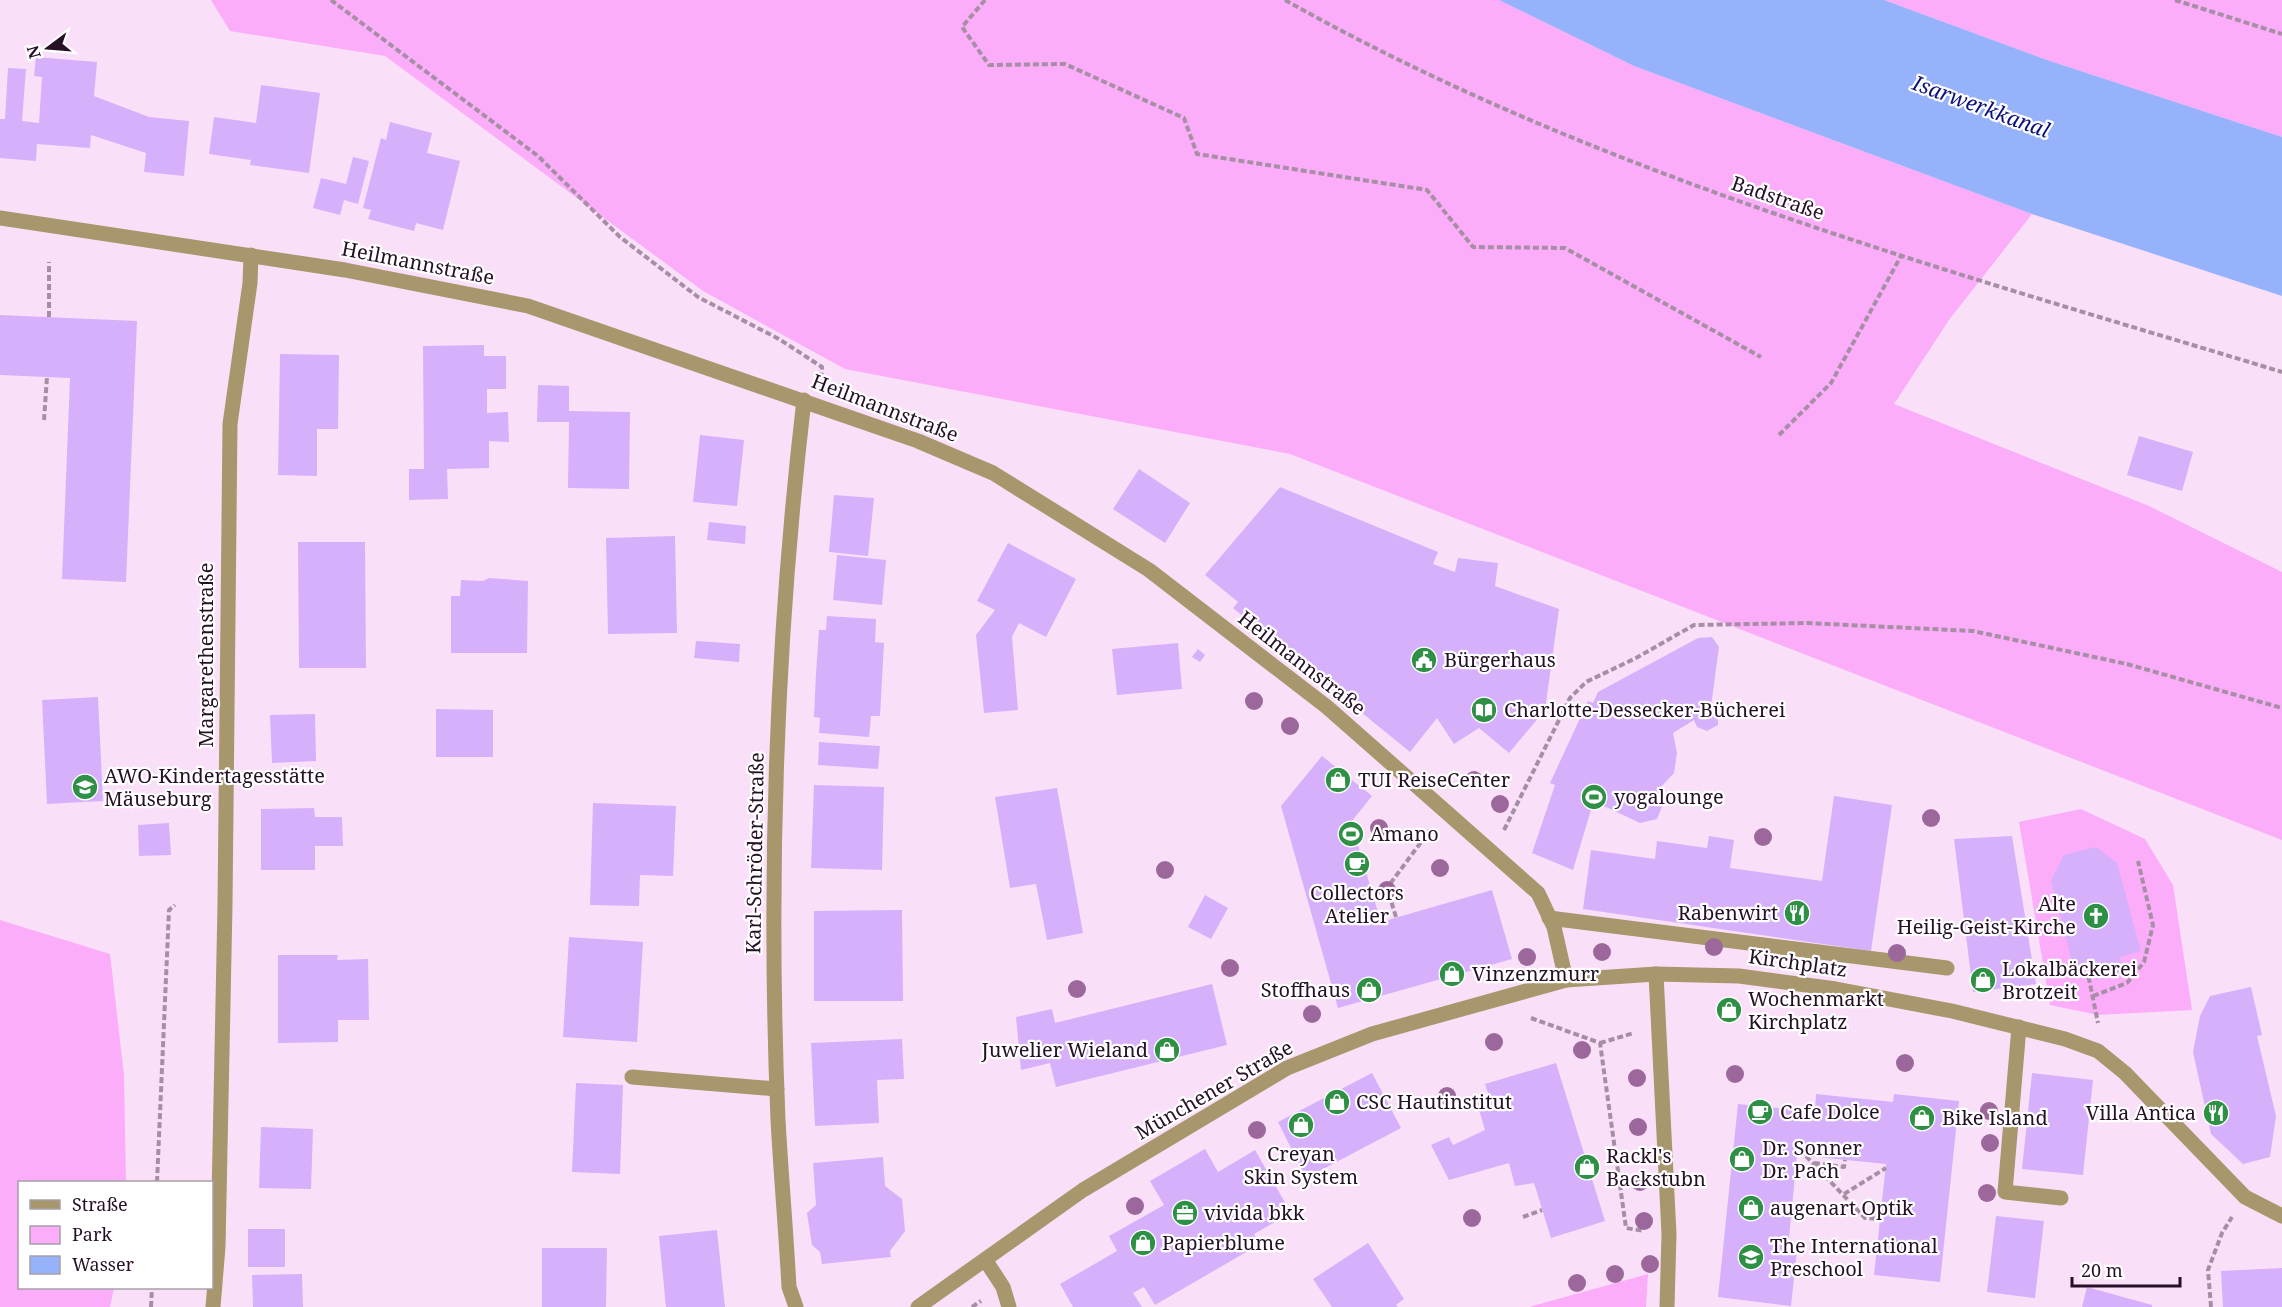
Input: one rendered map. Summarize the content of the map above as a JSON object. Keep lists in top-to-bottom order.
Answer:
{
  "streets": {
    "street": [
      "Heilmannstraße",
      "Margarethenstraße",
      "Karl-Schröder-Straße",
      "Kirchplatz",
      "Münchener Straße"
    ],
    "path": ["Badstraße"]
  },
  "crossings": [
    ["Heilmannstraße", "Margarethenstraße"],
    ["Heilmannstraße", "Karl-Schröder-Straße"],
    ["Heilmannstraße", "Kirchplatz"],
    ["Heilmannstraße", "Münchener Straße"],
    ["Kirchplatz", "Münchener Straße"]
  ],
  "water": ["Isarwerkkanal"],
  "places": {
    "public building": ["Bürgerhaus"],
    "library": ["Charlotte-Dessecker-Bücherei"],
    "shop": [
      "TUI ReiseCenter",
      "Vinzenzmurr",
      "Lokalbäckerei Brotzeit",
      "Stoffhaus",
      "Wochenmarkt Kirchplatz",
      "Juwelier Wieland",
      "CSC Hautinstitut",
      "Bike Island",
      "Creyan Skin System",
      "Dr. Sonner Dr. Pach",
      "Rackl's Backstubn",
      "augenart Optik",
      "Papierblume"
    ],
    "school or university": ["AWO-Kindertagesstätte Mäuseburg", "The International Preschool"],
    "sports": ["yogalounge", "Amano"],
    "cafe": ["Collectors Atelier", "Cafe Dolce"],
    "restaurant": ["Rabenwirt", "Villa Antica"],
    "church": ["Alte Heilig-Geist-Kirche"],
    "office": ["vivida bkk"]
  },
  "legend": ["Straße", "Park", "Wasser"],
  "scale_bar": "20 m",
  "north": "left"
}
